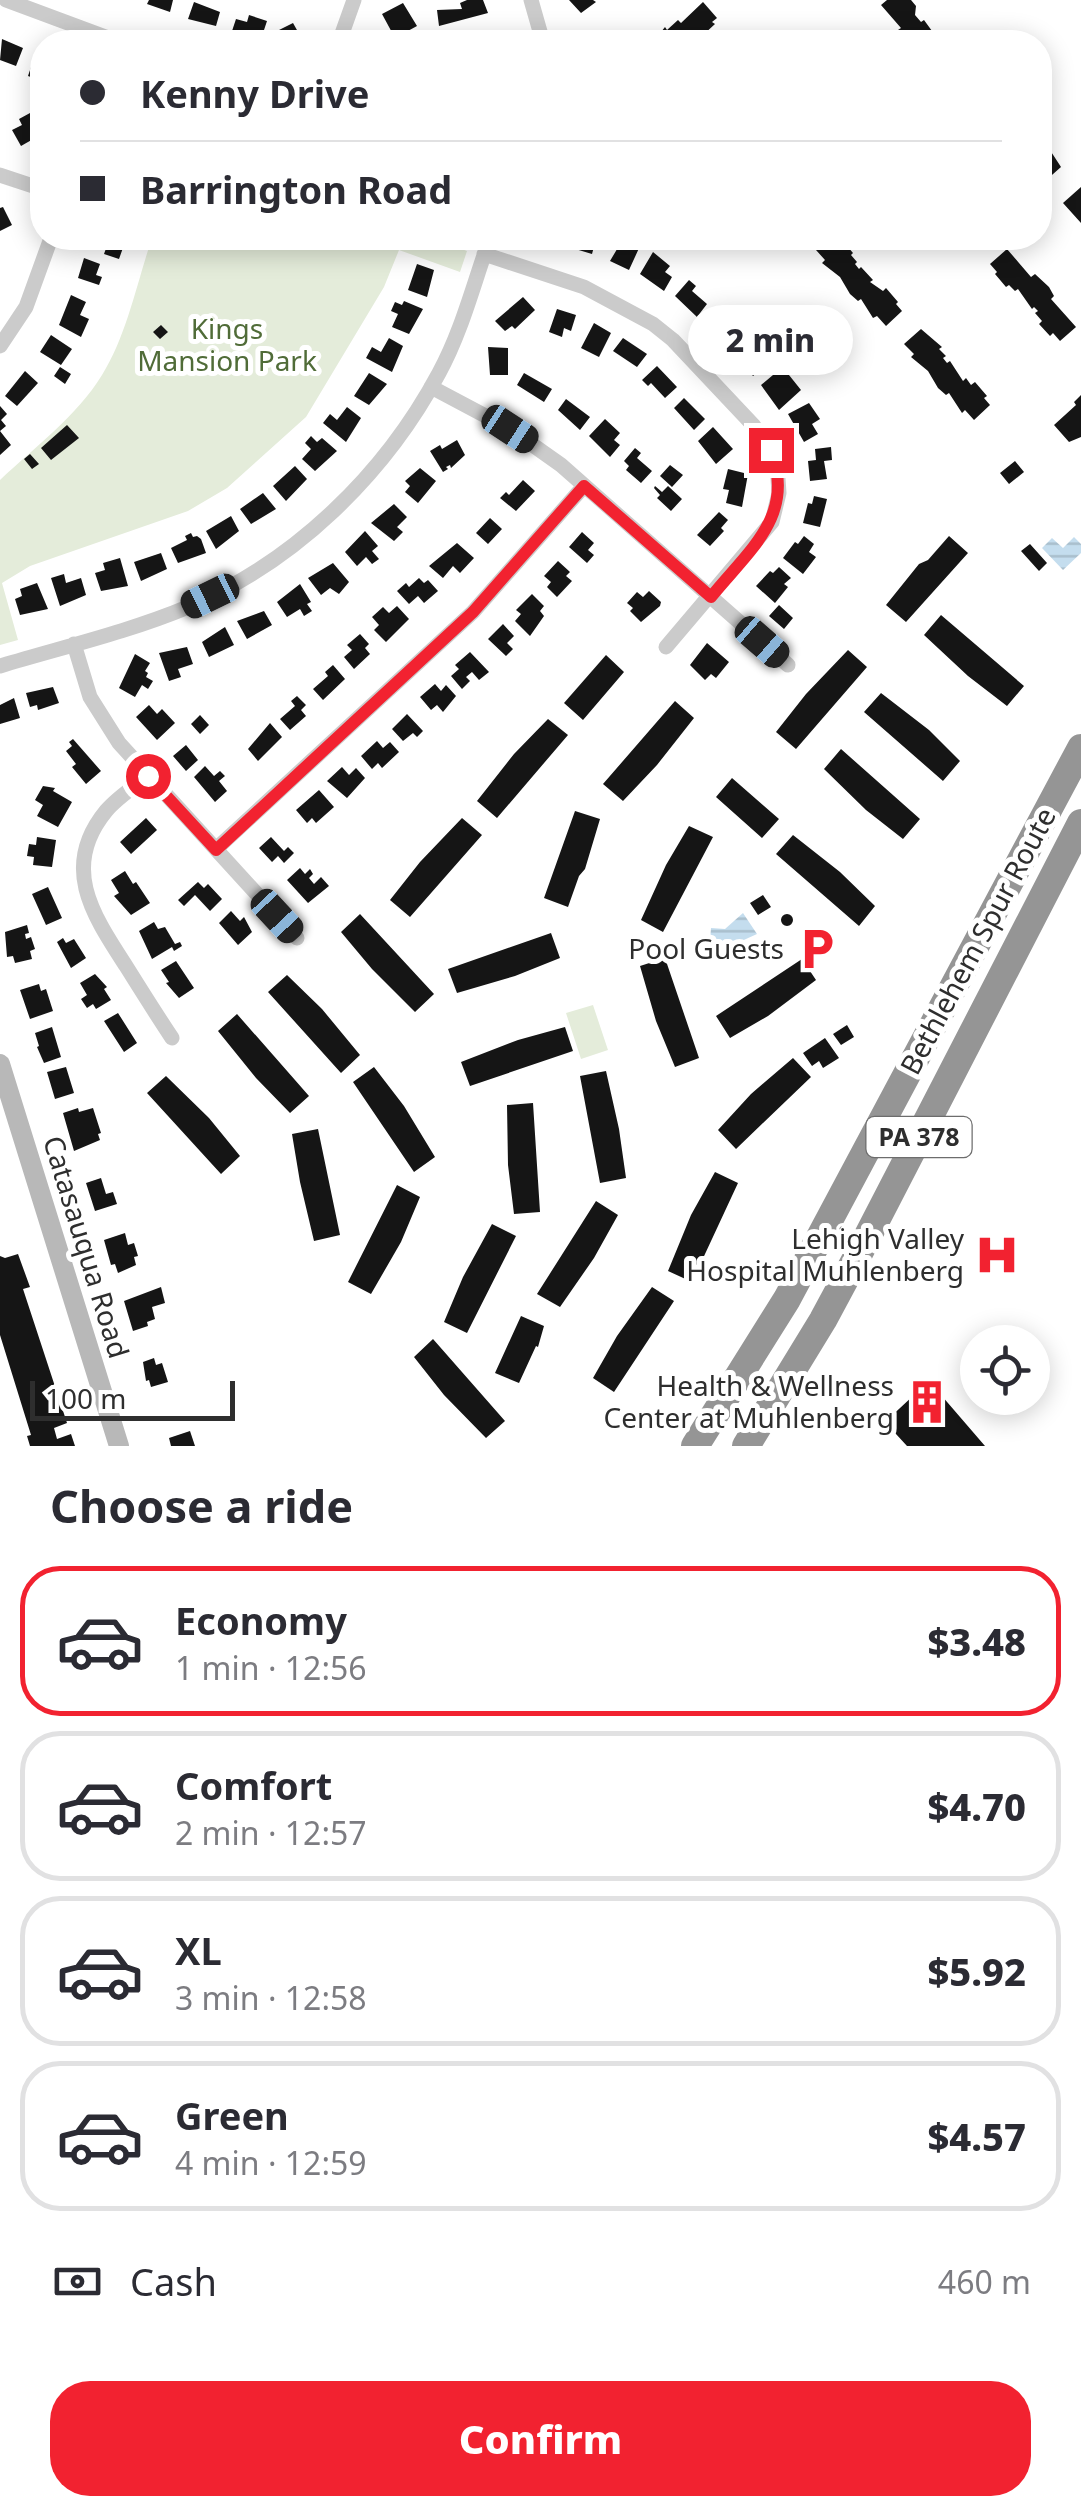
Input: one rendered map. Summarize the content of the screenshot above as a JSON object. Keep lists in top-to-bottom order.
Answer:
{
  "streets": {
    "highway": ["Bethlehem Spur Route", "PA 378"],
    "street": ["Catasauqua Road"]
  },
  "parks": ["Kings Mansion Park"],
  "places": {
    "parking": ["Pool Guests"],
    "hospital": ["Lehigh Valley Hospital Muhlenberg"],
    "building": ["Health & Wellness Center at Muhlenberg"]
  },
  "scale_bar": "100 m",
  "page": {
    "banner": ["Kenny Drive", "Barrington Road"],
    "bubble": "2 min",
    "scale": "100 m",
    "heading": "Choose a ride",
    "list": [
      {
        "name": "Economy",
        "note": "1 min · 12:56",
        "value": "$3.48"
      },
      {
        "name": "Comfort",
        "note": "2 min · 12:57",
        "value": "$4.70"
      },
      {
        "name": "XL",
        "note": "3 min · 12:58",
        "value": "$5.92"
      },
      {
        "name": "Green",
        "note": "4 min · 12:59",
        "value": "$4.57"
      }
    ],
    "pay": ["Cash", "460 m"],
    "buttons": "Confirm"
  }
}
